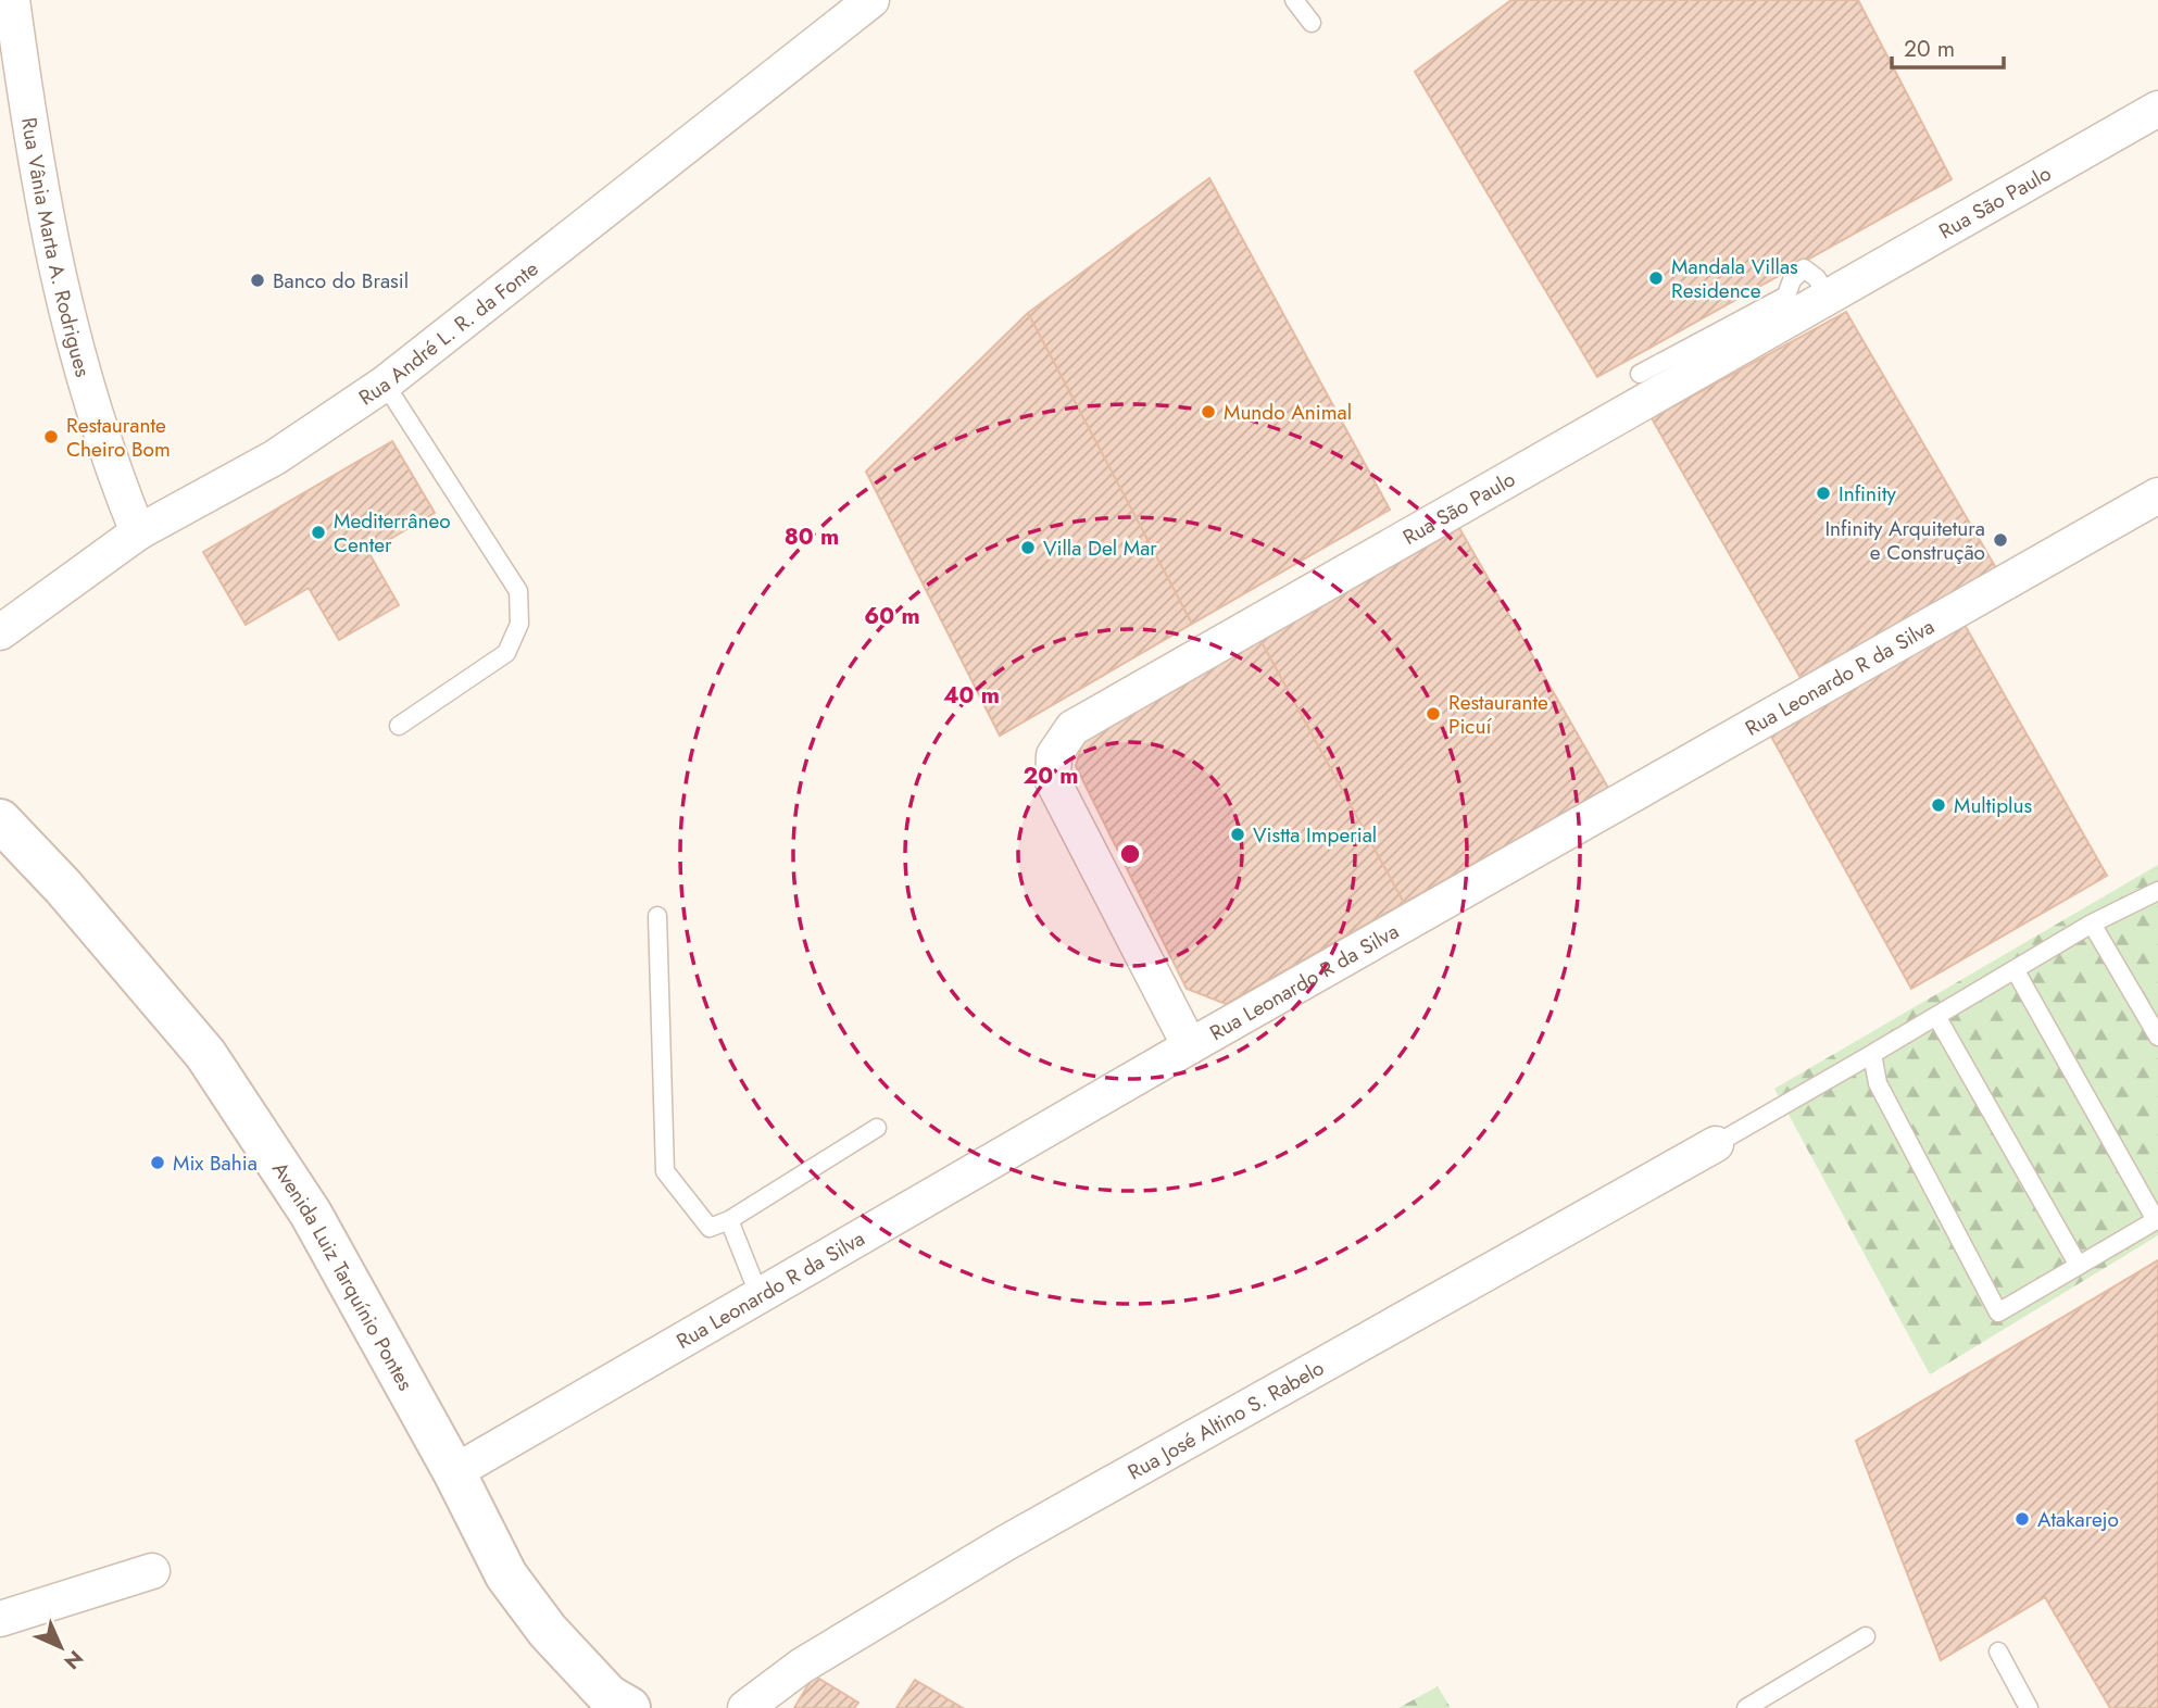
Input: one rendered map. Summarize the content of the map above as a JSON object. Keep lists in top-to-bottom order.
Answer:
{
  "streets": {
    "street": [
      "Rua São Paulo",
      "Rua Vânia Marta A. Rodrigues",
      "Rua André L. R. da Fonte",
      "Rua Leonardo R da Silva",
      "Avenida Luiz Tarquínio Pontes",
      "Rua José Altino S. Rabelo"
    ]
  },
  "crossings": [
    ["Rua São Paulo", "Rua Leonardo R da Silva"],
    ["Rua Vânia Marta A. Rodrigues", "Rua André L. R. da Fonte"],
    ["Rua Leonardo R da Silva", "Avenida Luiz Tarquínio Pontes"]
  ],
  "places": [
    "Mandala Villas Residence",
    "Banco do Brasil",
    "Mundo Animal",
    "Restaurante Cheiro Bom",
    "Infinity",
    "Mediterrâneo Center",
    "Infinity Arquitetura e Construção",
    "Villa Del Mar",
    "Restaurante Picuí",
    "Multiplus",
    "Vistta Imperial",
    "Mix Bahia",
    "Atakarejo"
  ],
  "scale_bar": "20 m",
  "north": "bottom right",
  "rings": [
    "80 m",
    "60 m",
    "40 m",
    "20 m"
  ]
}
